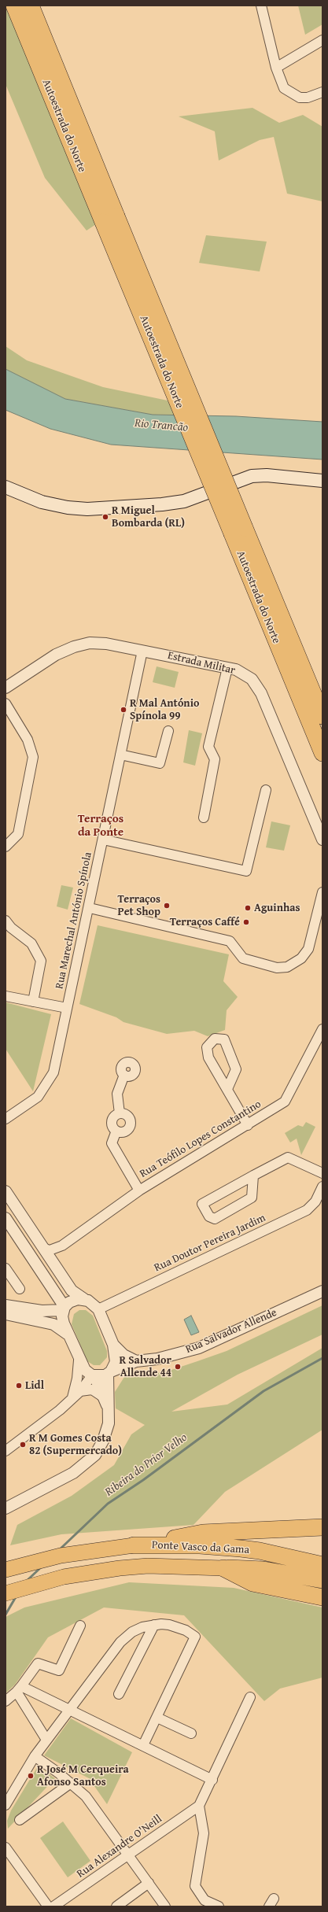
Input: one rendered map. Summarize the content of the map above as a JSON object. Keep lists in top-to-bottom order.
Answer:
{
  "streets": {
    "highway": ["Autoestrada do Norte", "Ponte Vasco da Gama"],
    "street": [
      "Estrada Militar",
      "Rua Marechal António Spínola",
      "Rua Teófilo Lopes Constantino",
      "Rua Doutor Pereira Jardim",
      "Rua Salvador Allende",
      "Rua Alexandre O'Neill"
    ]
  },
  "crossings": [
    ["Estrada Militar", "Rua Marechal António Spínola"]
  ],
  "districts": ["Terraços da Ponte"],
  "water": ["Rio Trancão", "Ribeira do Prior Velho"],
  "places": [
    "R Miguel Bombarda (RL)",
    "R Mal António Spínola 99",
    "Terraços Pet Shop",
    "Aguinhas",
    "Terraços Caffé",
    "R Salvador Allende 44",
    "Lidl",
    "R M Gomes Costa 82 (Supermercado)",
    "R José M Cerqueira Afonso Santos"
  ]
}
